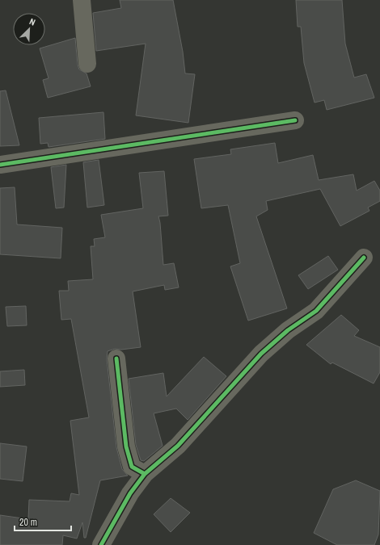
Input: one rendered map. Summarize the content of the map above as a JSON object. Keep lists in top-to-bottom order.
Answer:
{
  "scale_bar": "20 m",
  "north": "top right"
}
